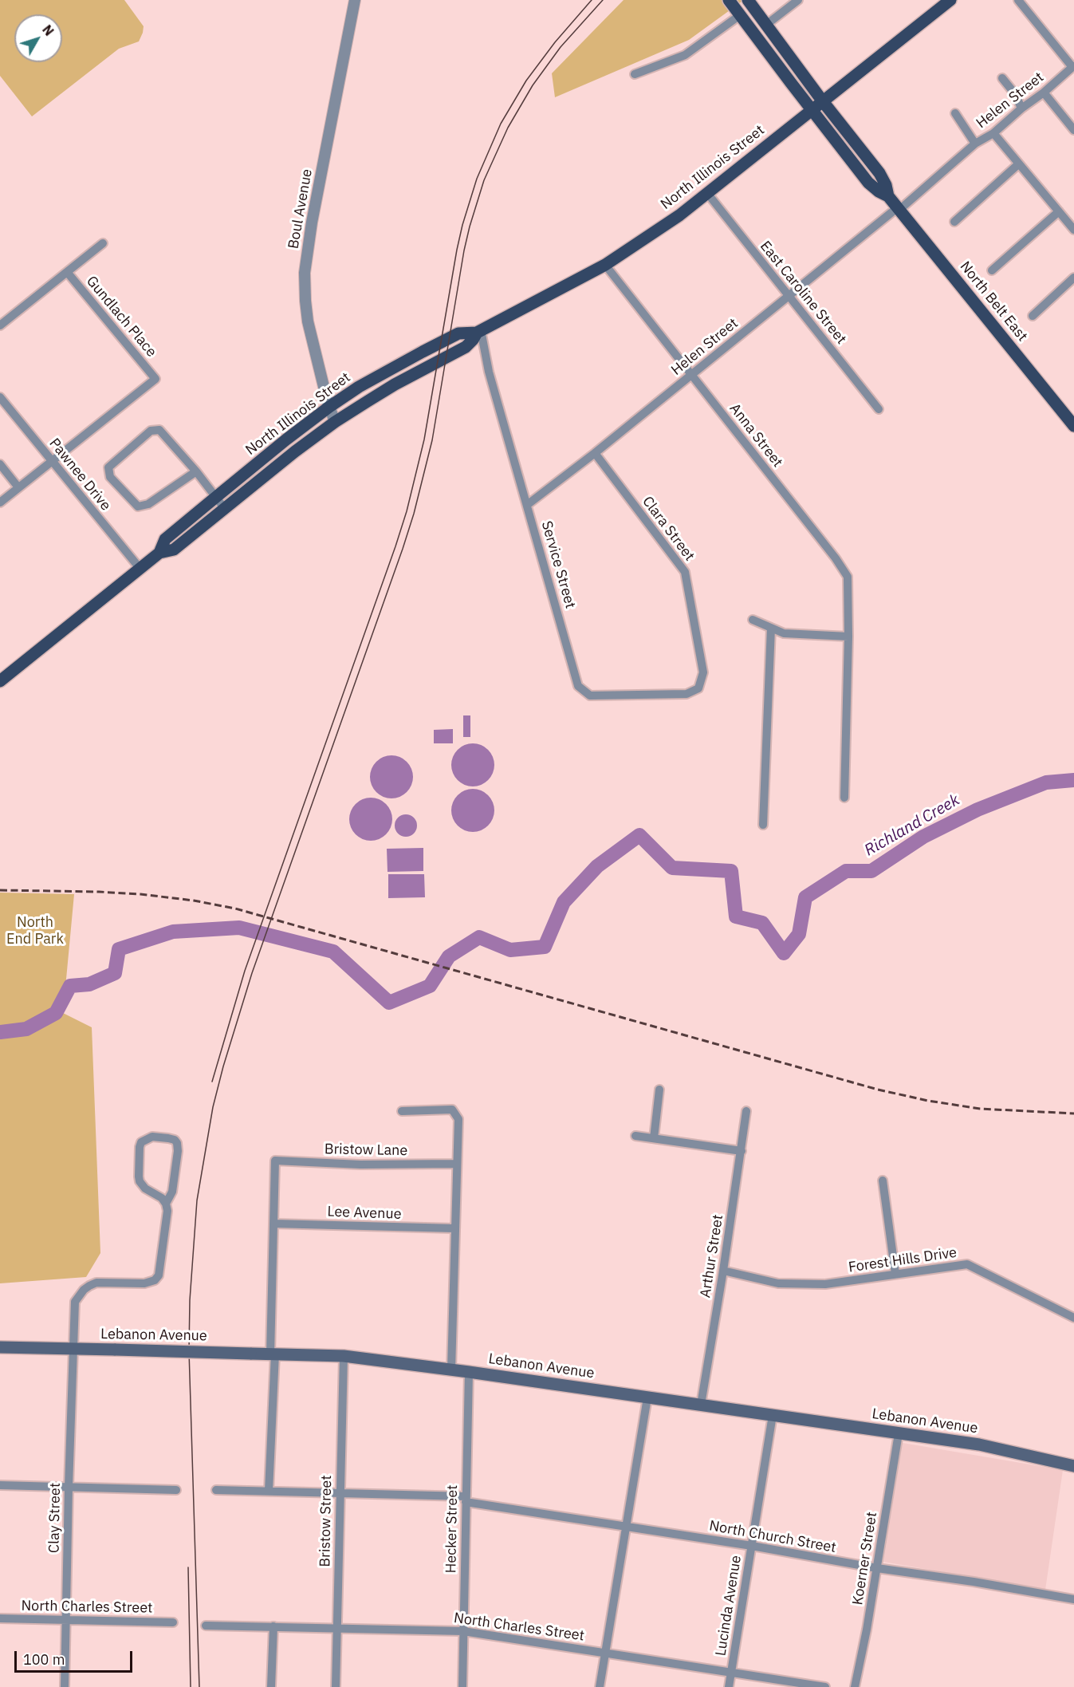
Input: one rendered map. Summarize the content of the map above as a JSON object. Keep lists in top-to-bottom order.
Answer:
{
  "streets": {
    "main road": ["North Illinois Street", "North Belt East", "Lebanon Avenue"],
    "street": [
      "Helen Street",
      "Boul Avenue",
      "East Caroline Street",
      "Gundlach Place",
      "Anna Street",
      "Pawnee Drive",
      "Clara Street",
      "Service Street",
      "Bristow Lane",
      "Lee Avenue",
      "Arthur Street",
      "Forest Hills Drive",
      "Clay Street",
      "Bristow Street",
      "Hecker Street",
      "North Church Street",
      "Koerner Street",
      "Lucinda Avenue",
      "North Charles Street"
    ]
  },
  "crossings": [
    ["Helen Street", "East Caroline Street"],
    ["Helen Street", "North Belt East"],
    ["Helen Street", "Anna Street"],
    ["Helen Street", "Clara Street"],
    ["Helen Street", "Service Street"],
    ["North Illinois Street", "Boul Avenue"],
    ["North Illinois Street", "East Caroline Street"],
    ["North Illinois Street", "North Belt East"],
    ["North Illinois Street", "Anna Street"],
    ["North Illinois Street", "Pawnee Drive"],
    ["North Illinois Street", "Service Street"],
    ["Gundlach Place", "Pawnee Drive"],
    ["Clara Street", "Service Street"],
    ["Bristow Lane", "Lee Avenue"],
    ["Arthur Street", "Forest Hills Drive"],
    ["Arthur Street", "Lebanon Avenue"],
    ["Lebanon Avenue", "Clay Street"],
    ["Lebanon Avenue", "Bristow Street"],
    ["Lebanon Avenue", "Hecker Street"],
    ["Lebanon Avenue", "Koerner Street"],
    ["Lebanon Avenue", "Lucinda Avenue"],
    ["Clay Street", "North Charles Street"],
    ["Bristow Street", "North Church Street"],
    ["Bristow Street", "North Charles Street"],
    ["Hecker Street", "North Church Street"],
    ["Hecker Street", "North Charles Street"],
    ["North Church Street", "Koerner Street"],
    ["North Church Street", "Lucinda Avenue"],
    ["Lucinda Avenue", "North Charles Street"]
  ],
  "water": ["Richland Creek"],
  "parks": ["North End Park"],
  "scale_bar": "100 m",
  "north": "top right"
}
